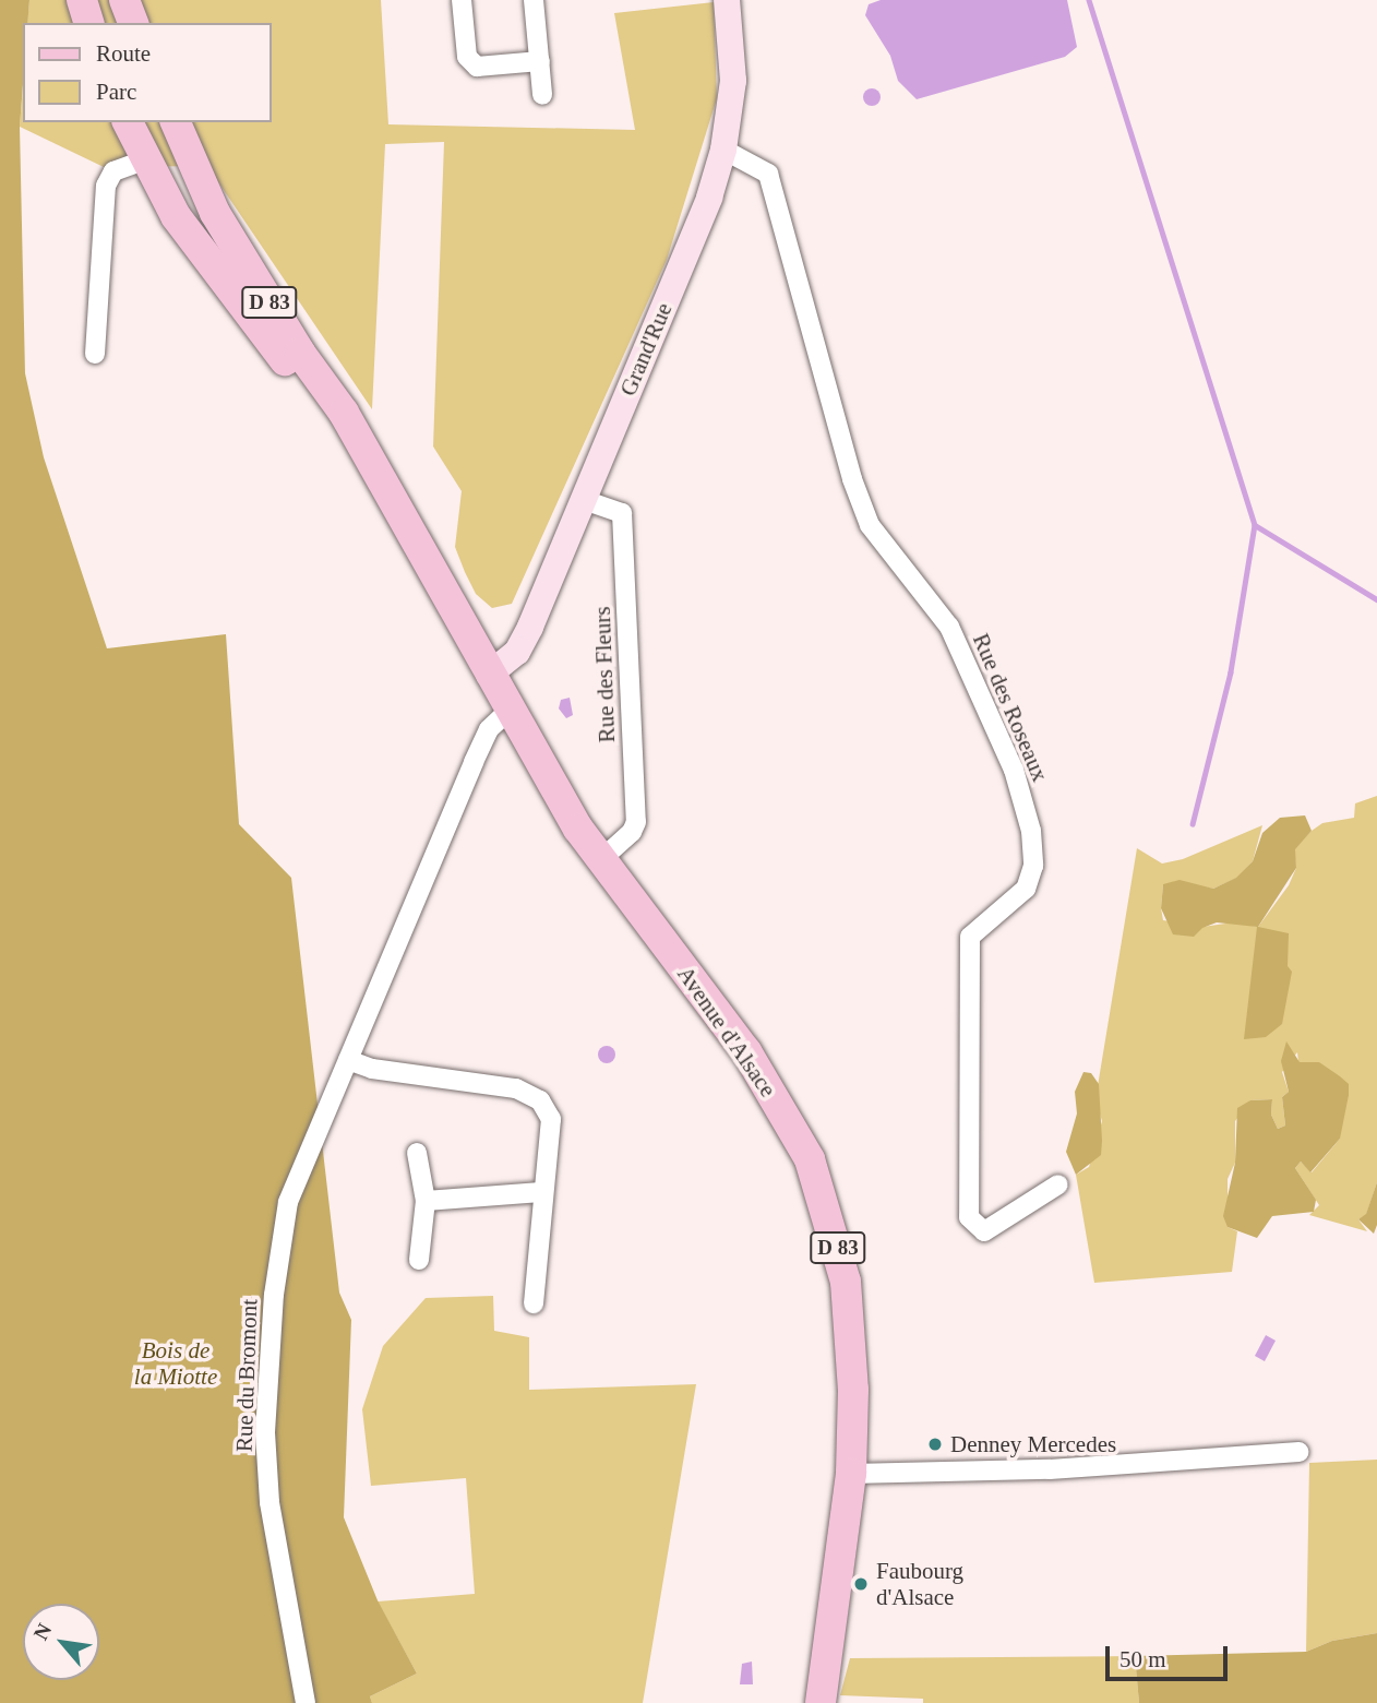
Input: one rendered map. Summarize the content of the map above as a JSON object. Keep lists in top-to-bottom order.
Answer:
{
  "streets": {
    "main road": ["D 83", "Avenue d'Alsace"],
    "street": [
      "Grand'Rue",
      "Rue des Fleurs",
      "Rue des Roseaux",
      "Rue du Bromont"
    ]
  },
  "crossings": [
    ["D 83", "Avenue d'Alsace"],
    ["Grand'Rue", "Rue des Fleurs"],
    ["Grand'Rue", "Rue des Roseaux"],
    ["Grand'Rue", "Avenue d'Alsace"],
    ["Rue des Fleurs", "Avenue d'Alsace"],
    ["Avenue d'Alsace", "Rue du Bromont"]
  ],
  "parks": ["Bois de la Miotte"],
  "places": ["Denney Mercedes", "Faubourg d'Alsace"],
  "legend": ["Route", "Parc"],
  "scale_bar": "50 m",
  "north": "top left"
}
